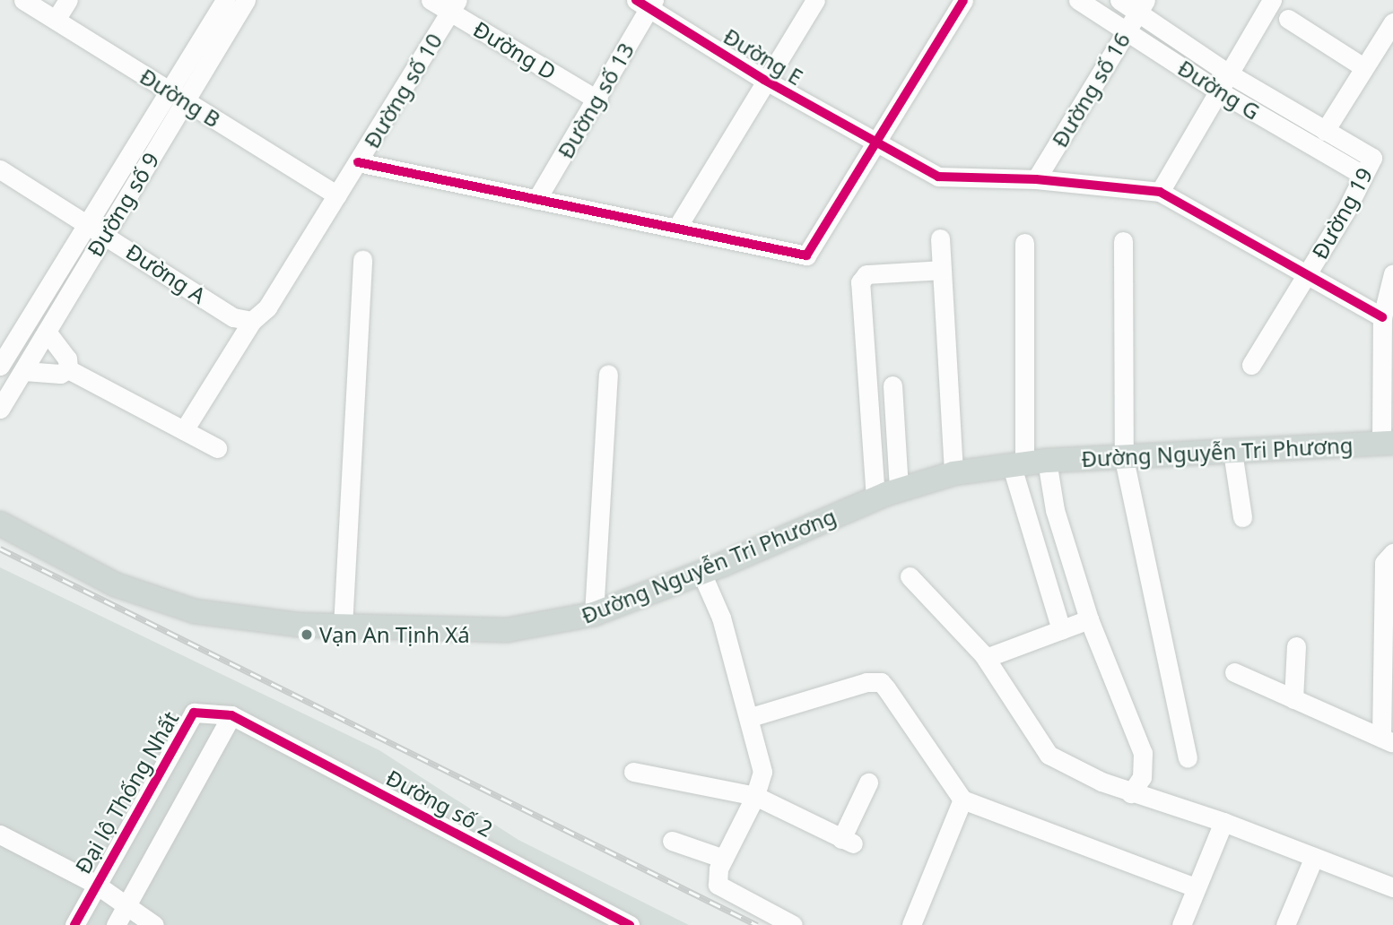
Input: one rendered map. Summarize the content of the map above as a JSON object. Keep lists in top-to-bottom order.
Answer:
{
  "streets": {
    "main road": ["Đường Nguyễn Tri Phương"],
    "street": [
      "Đường D",
      "Đường E",
      "Đường số 16",
      "Đường G",
      "Đường số 10",
      "Đường B",
      "Đường số 13",
      "Đường số 9",
      "Đường 19",
      "Đường A",
      "Đại lộ Thống Nhất",
      "Đường số 2"
    ]
  },
  "crossings": [
    ["Đường D", "Đường số 10"],
    ["Đường D", "Đường số 13"],
    ["Đường E", "Đường số 16"],
    ["Đường E", "Đường số 13"],
    ["Đường số 16", "Đường G"],
    ["Đường G", "Đường 19"],
    ["Đường số 10", "Đường B"],
    ["Đường số 10", "Đường A"],
    ["Đường B", "Đường số 9"],
    ["Đường số 9", "Đường A"],
    ["Đại lộ Thống Nhất", "Đường số 2"]
  ],
  "places": ["Vạn An Tịnh Xá"]
}
